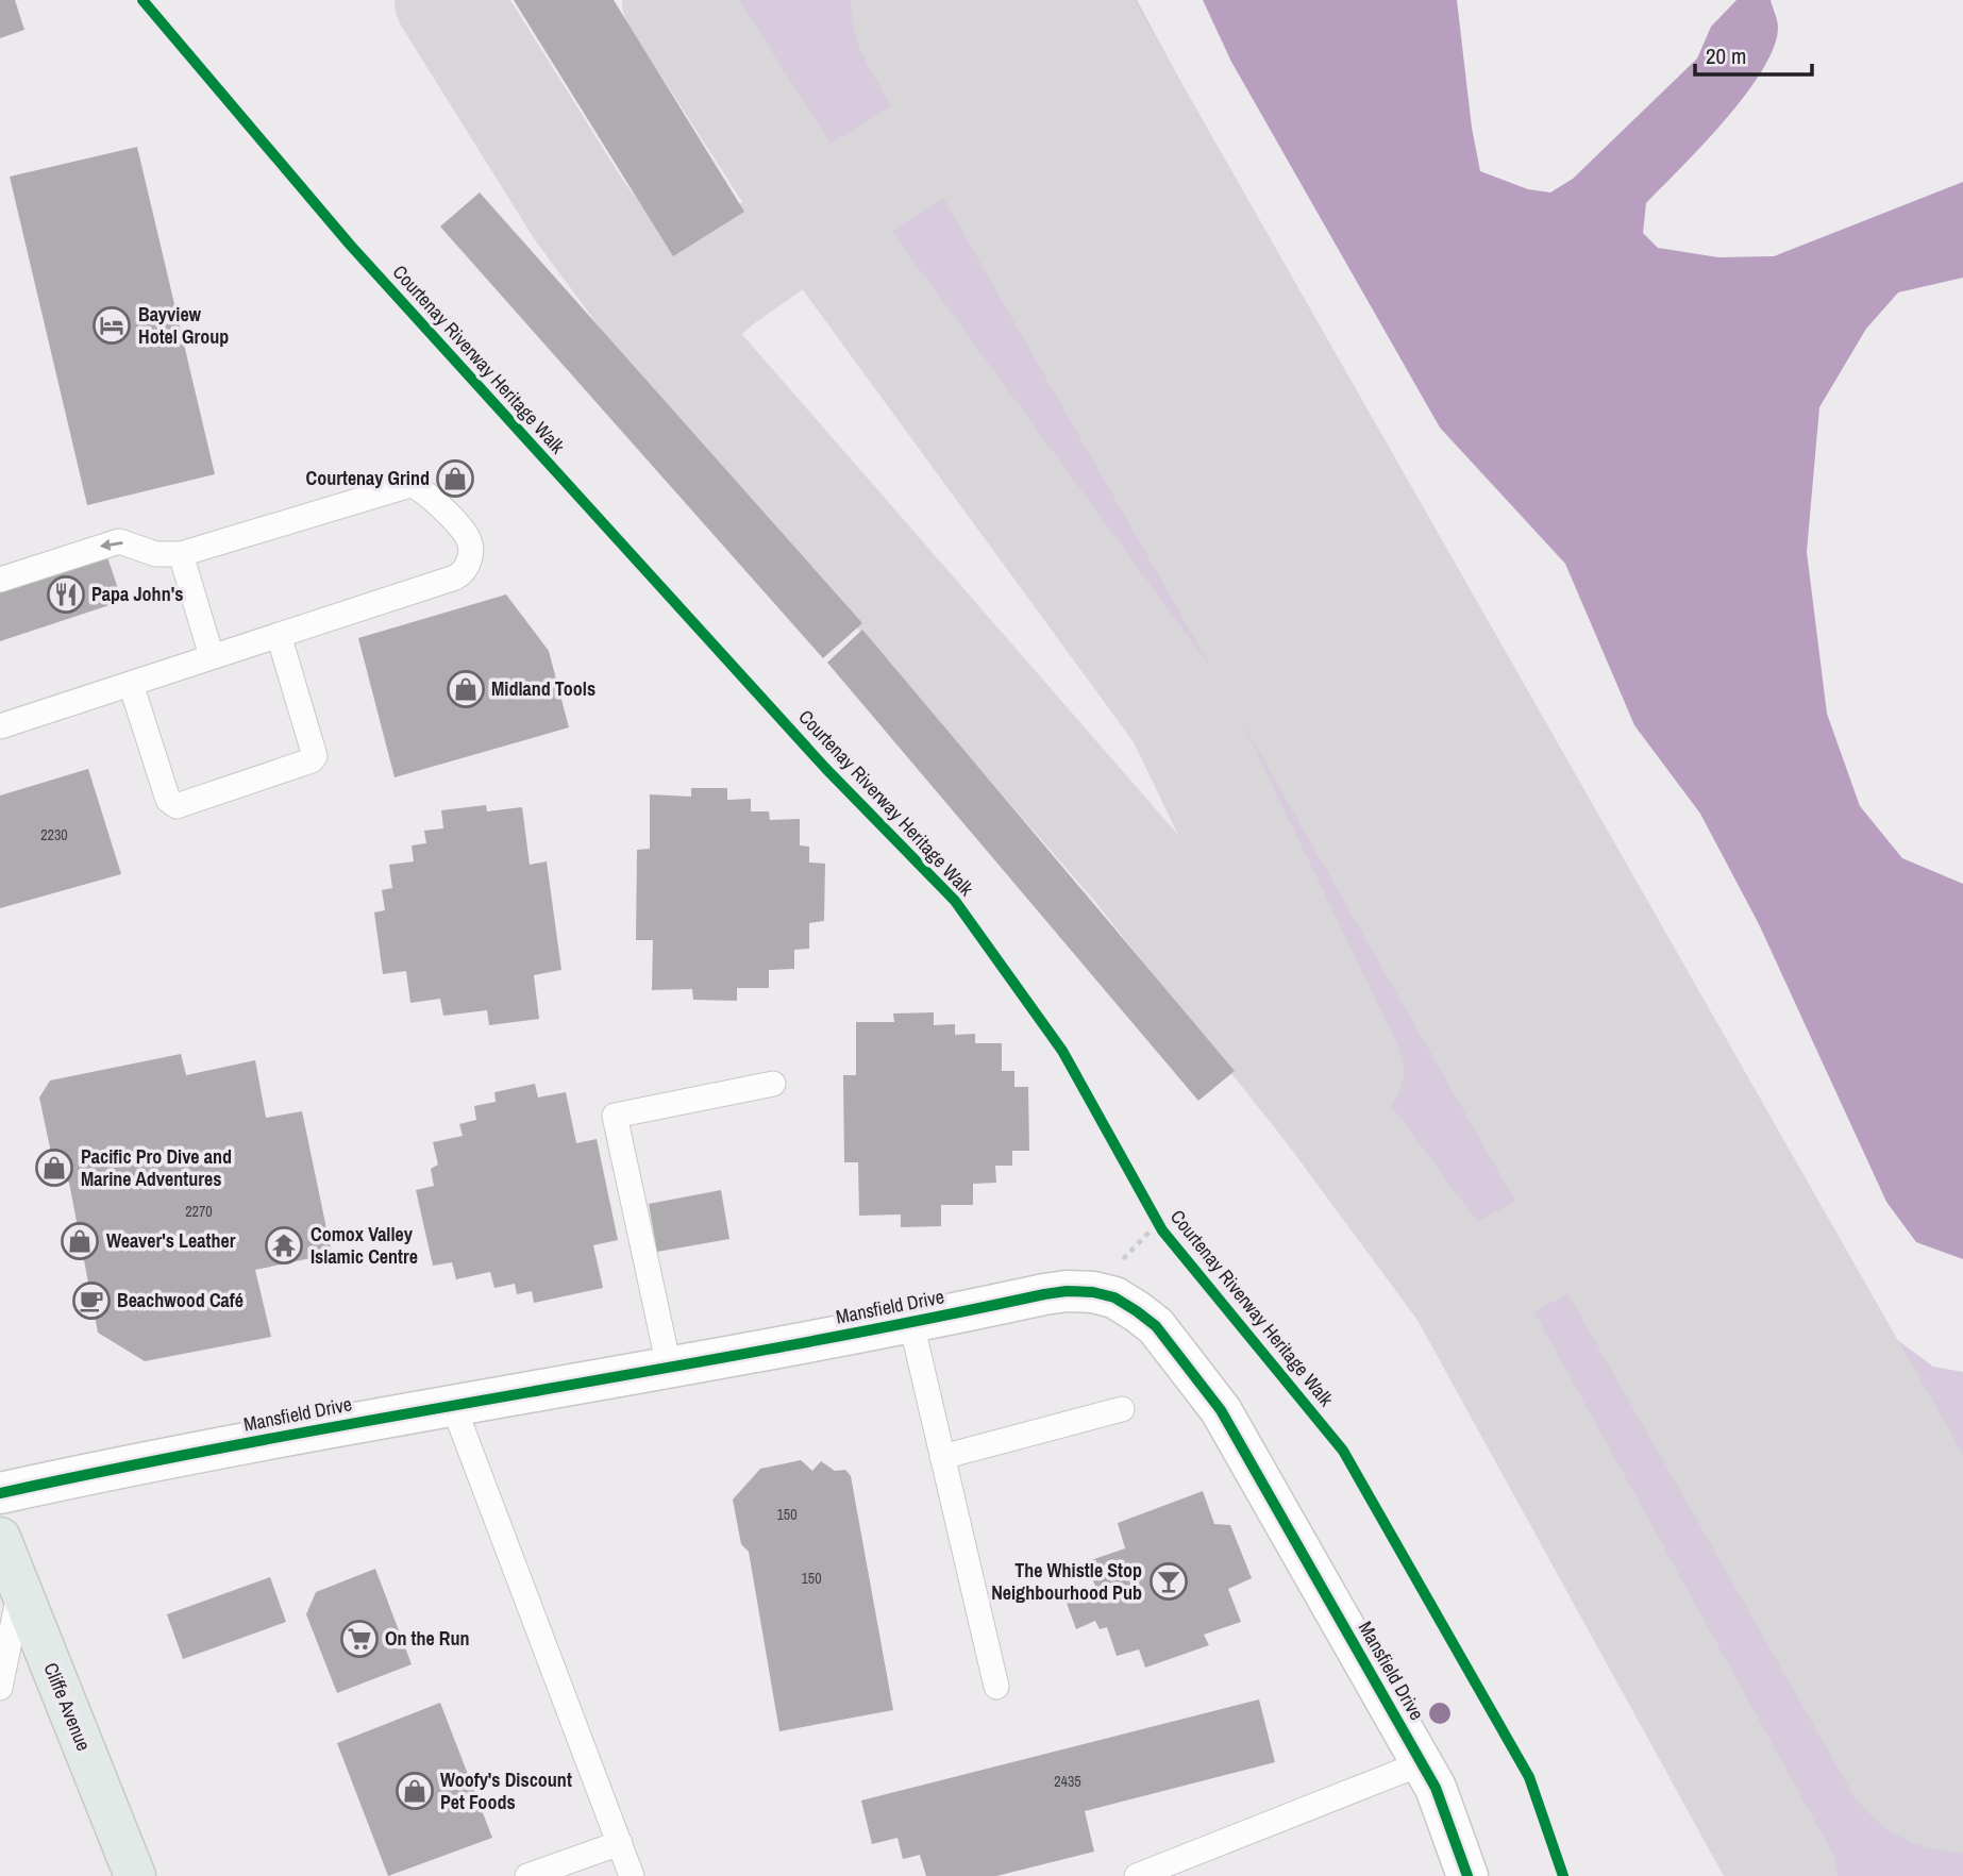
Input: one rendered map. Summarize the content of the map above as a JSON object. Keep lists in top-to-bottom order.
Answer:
{
  "streets": {
    "main road": ["Cliffe Avenue"],
    "street": ["Mansfield Drive"],
    "cycle path": ["Courtenay Riverway Heritage Walk"]
  },
  "places": {
    "hotel": ["Bayview Hotel Group"],
    "shop": [
      "Courtenay Grind",
      "Midland Tools",
      "Pacific Pro Dive and Marine Adventures",
      "Weaver's Leather",
      "Woofy's Discount Pet Foods"
    ],
    "restaurant": ["Papa John's"],
    "temple": ["Comox Valley Islamic Centre"],
    "cafe": ["Beachwood Café"],
    "bar": ["The Whistle Stop Neighbourhood Pub"],
    "supermarket": ["On the Run"]
  },
  "house_numbers": [
    "2230",
    "2270",
    "150",
    "150",
    "2435"
  ],
  "scale_bar": "20 m"
}
